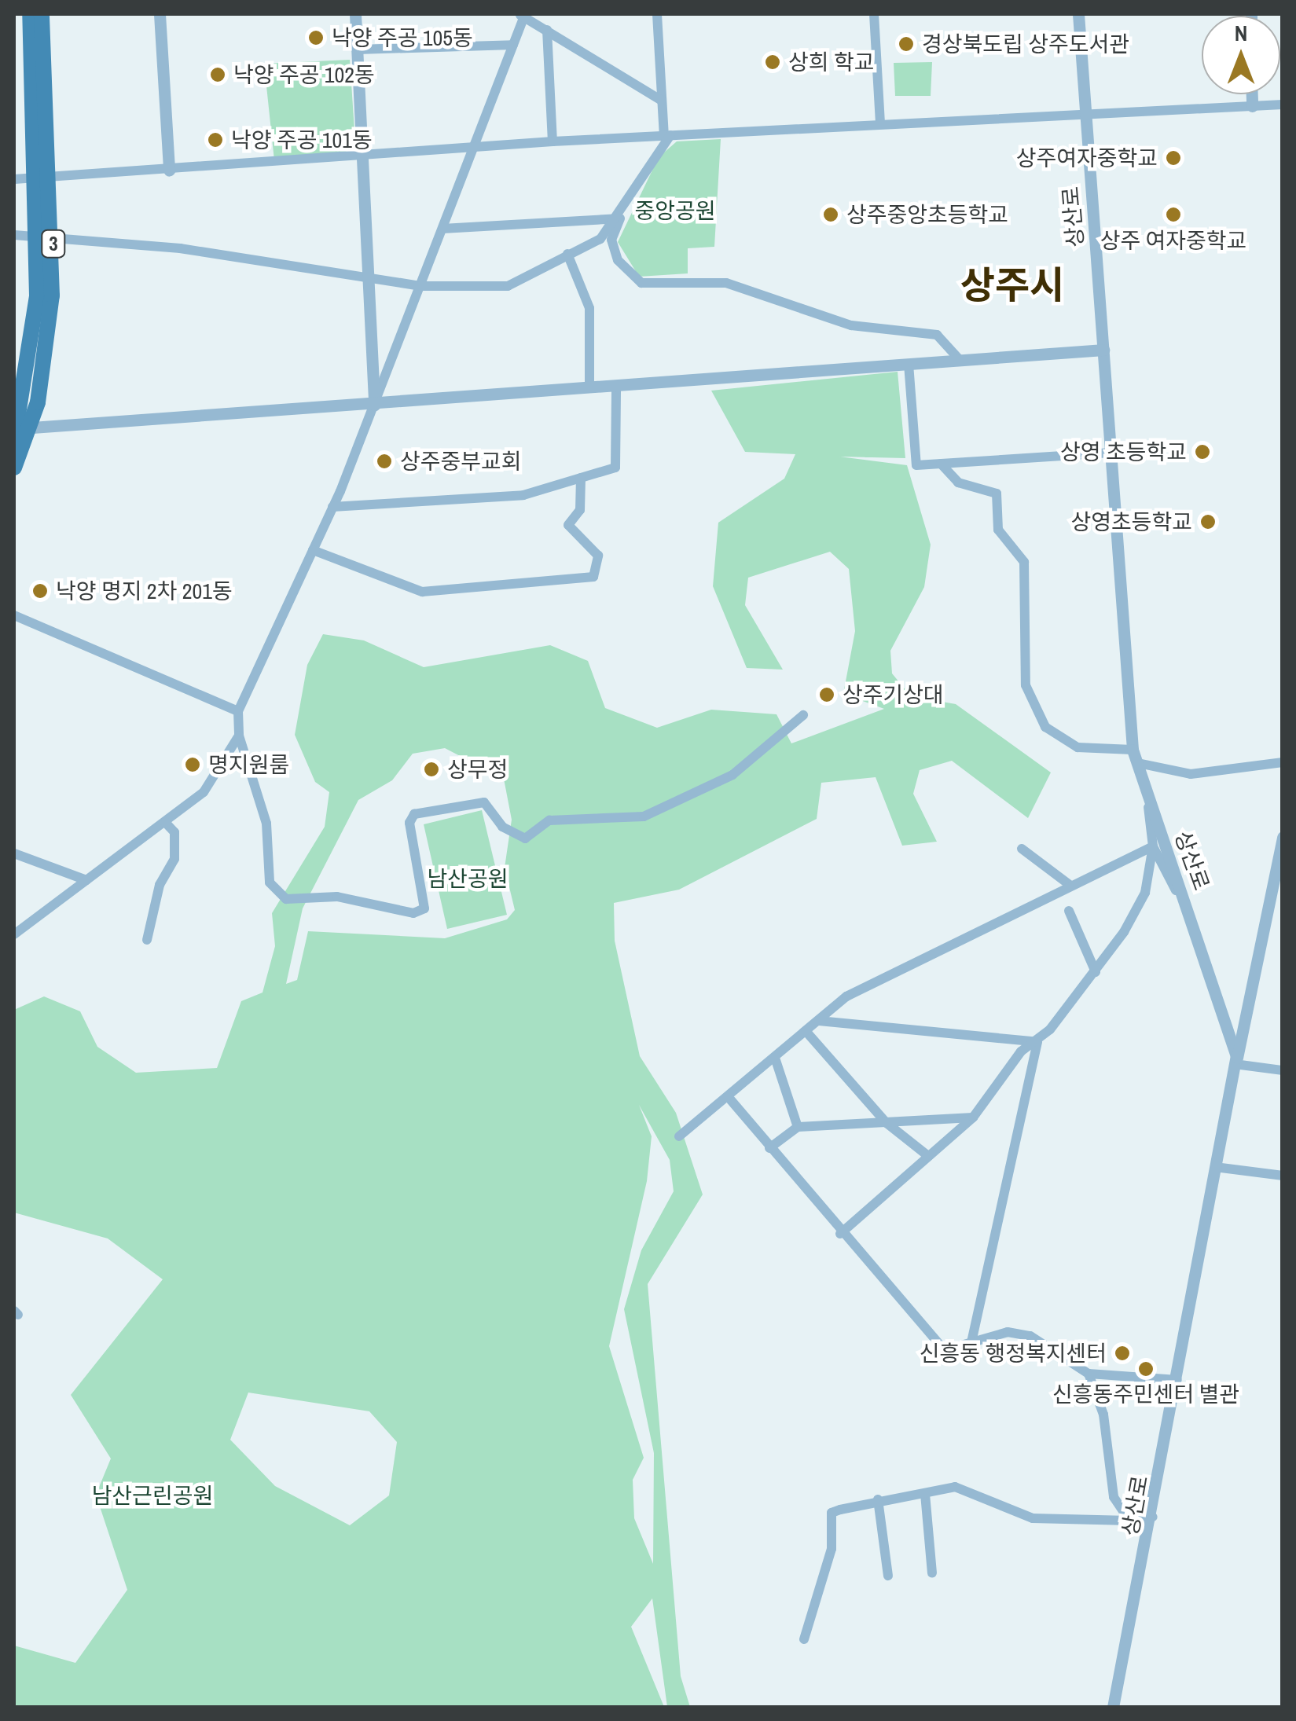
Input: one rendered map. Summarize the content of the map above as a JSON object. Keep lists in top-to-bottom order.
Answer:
{
  "streets": {
    "main road": ["3"],
    "street": ["상산로"]
  },
  "districts": ["상주시"],
  "parks": ["중앙공원", "남산공원", "남산근린공원"],
  "places": [
    "낙양 주공 105동",
    "경상북도립 상주도서관",
    "상희 학교",
    "낙양 주공 102동",
    "낙양 주공 101동",
    "상주여자중학교",
    "상주중앙초등학교",
    "상주 여자중학교",
    "상영 초등학교",
    "상주중부교회",
    "상영초등학교",
    "낙양 명지 2차 201동",
    "상주기상대",
    "명지원룸",
    "상무정",
    "신흥동 행정복지센터",
    "신흥동주민센터 별관"
  ],
  "north": "top"
}
